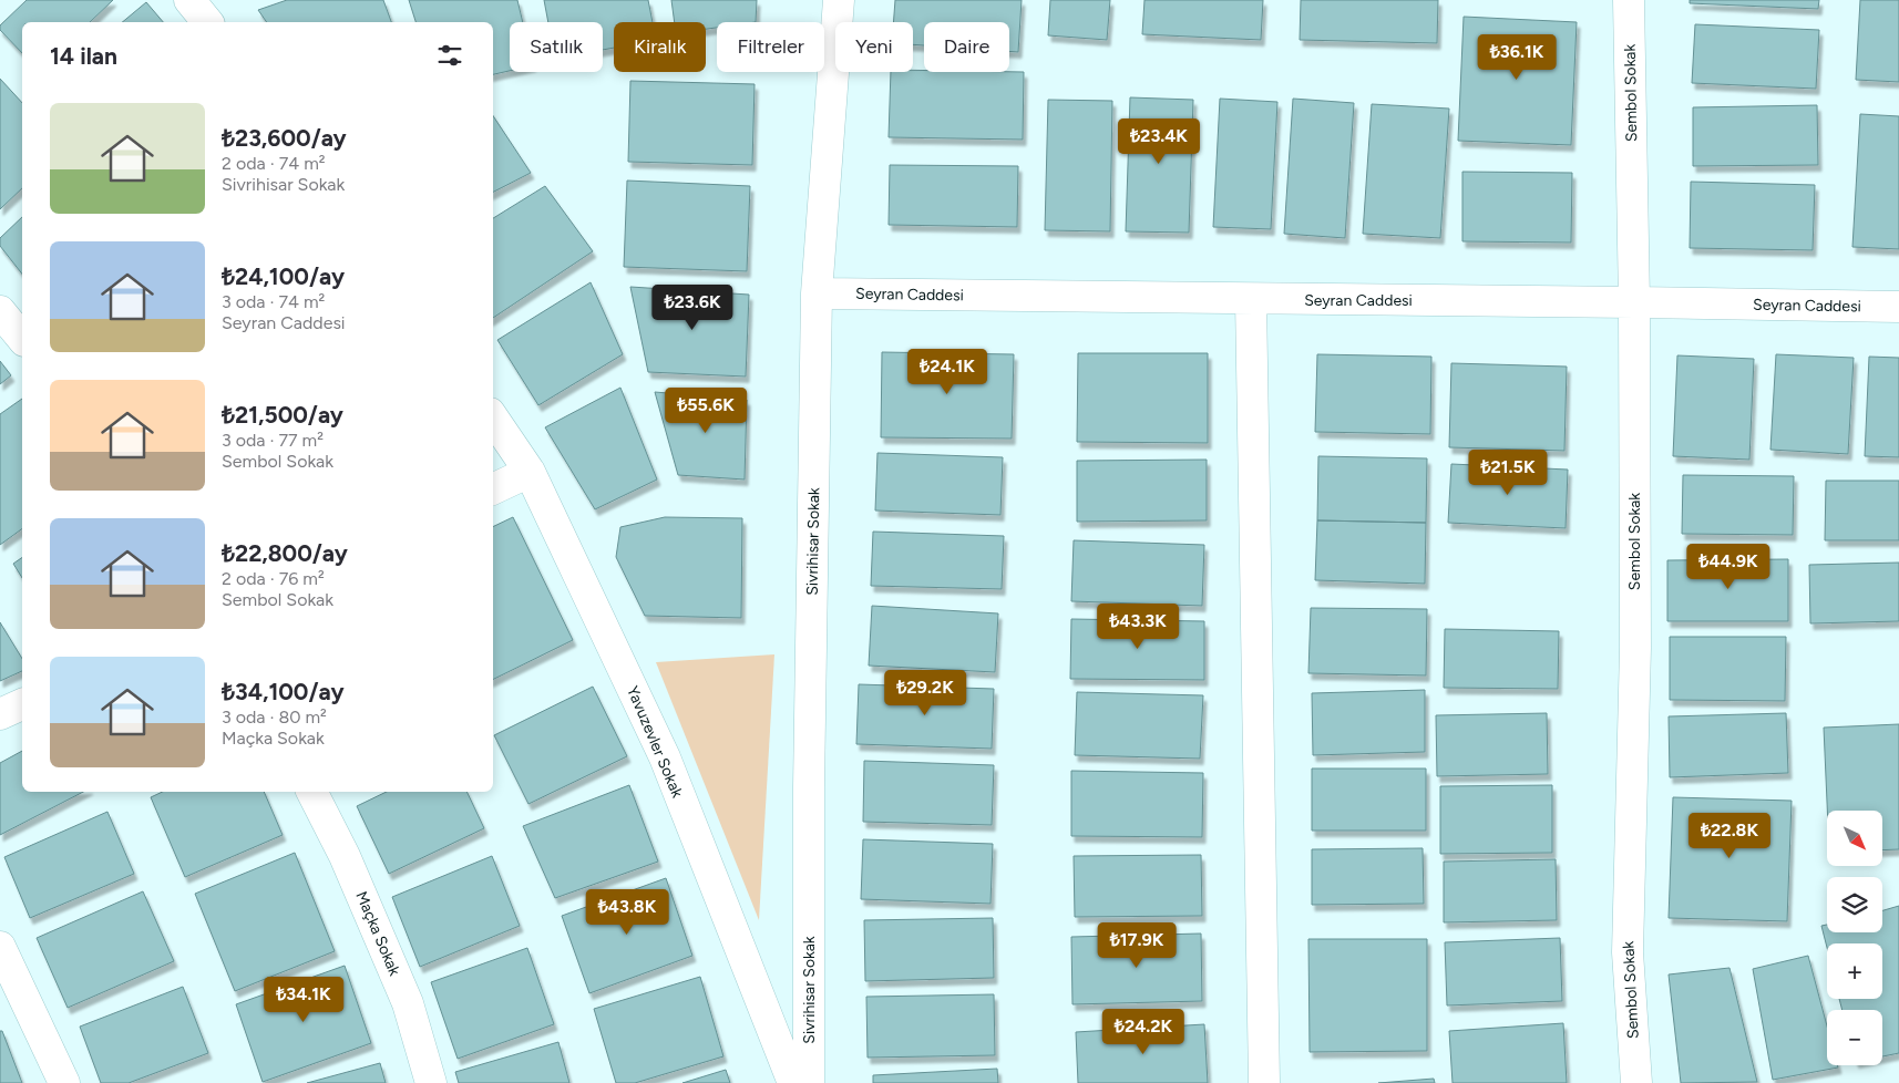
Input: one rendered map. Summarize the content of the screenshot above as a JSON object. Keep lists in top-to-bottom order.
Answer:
{
  "streets": {
    "street": [
      "Sembol Sokak",
      "Seyran Caddesi",
      "Sivrihisar Sokak",
      "Yavuzevler Sokak",
      "Maçka Sokak"
    ]
  },
  "crossings": [
    ["Sembol Sokak", "Seyran Caddesi"],
    ["Seyran Caddesi", "Sivrihisar Sokak"]
  ],
  "north": "bottom right",
  "page": {
    "chip": [
      "Satılık",
      "Kiralık",
      "Filtreler",
      "Yeni",
      "Daire"
    ],
    "heading": "14 ilan",
    "price": [
      "₺36.1K",
      "₺23.4K",
      "₺23.6K",
      "₺24.1K",
      "₺55.6K",
      "₺21.5K",
      "₺44.9K",
      "₺43.3K",
      "₺29.2K",
      "₺22.8K",
      "₺43.8K",
      "₺17.9K",
      "₺34.1K",
      "₺24.2K"
    ],
    "list": [
      {
        "name": "₺23,600/ay",
        "note": "2 oda · 74 m² · Sivrihisar Sokak"
      },
      {
        "name": "₺24,100/ay",
        "note": "3 oda · 74 m² · Seyran Caddesi"
      },
      {
        "name": "₺21,500/ay",
        "note": "3 oda · 77 m² · Sembol Sokak"
      },
      {
        "name": "₺22,800/ay",
        "note": "2 oda · 76 m² · Sembol Sokak"
      },
      {
        "name": "₺34,100/ay",
        "note": "3 oda · 80 m² · Maçka Sokak"
      }
    ],
    "map_buttons": ["+", "−"]
  }
}
